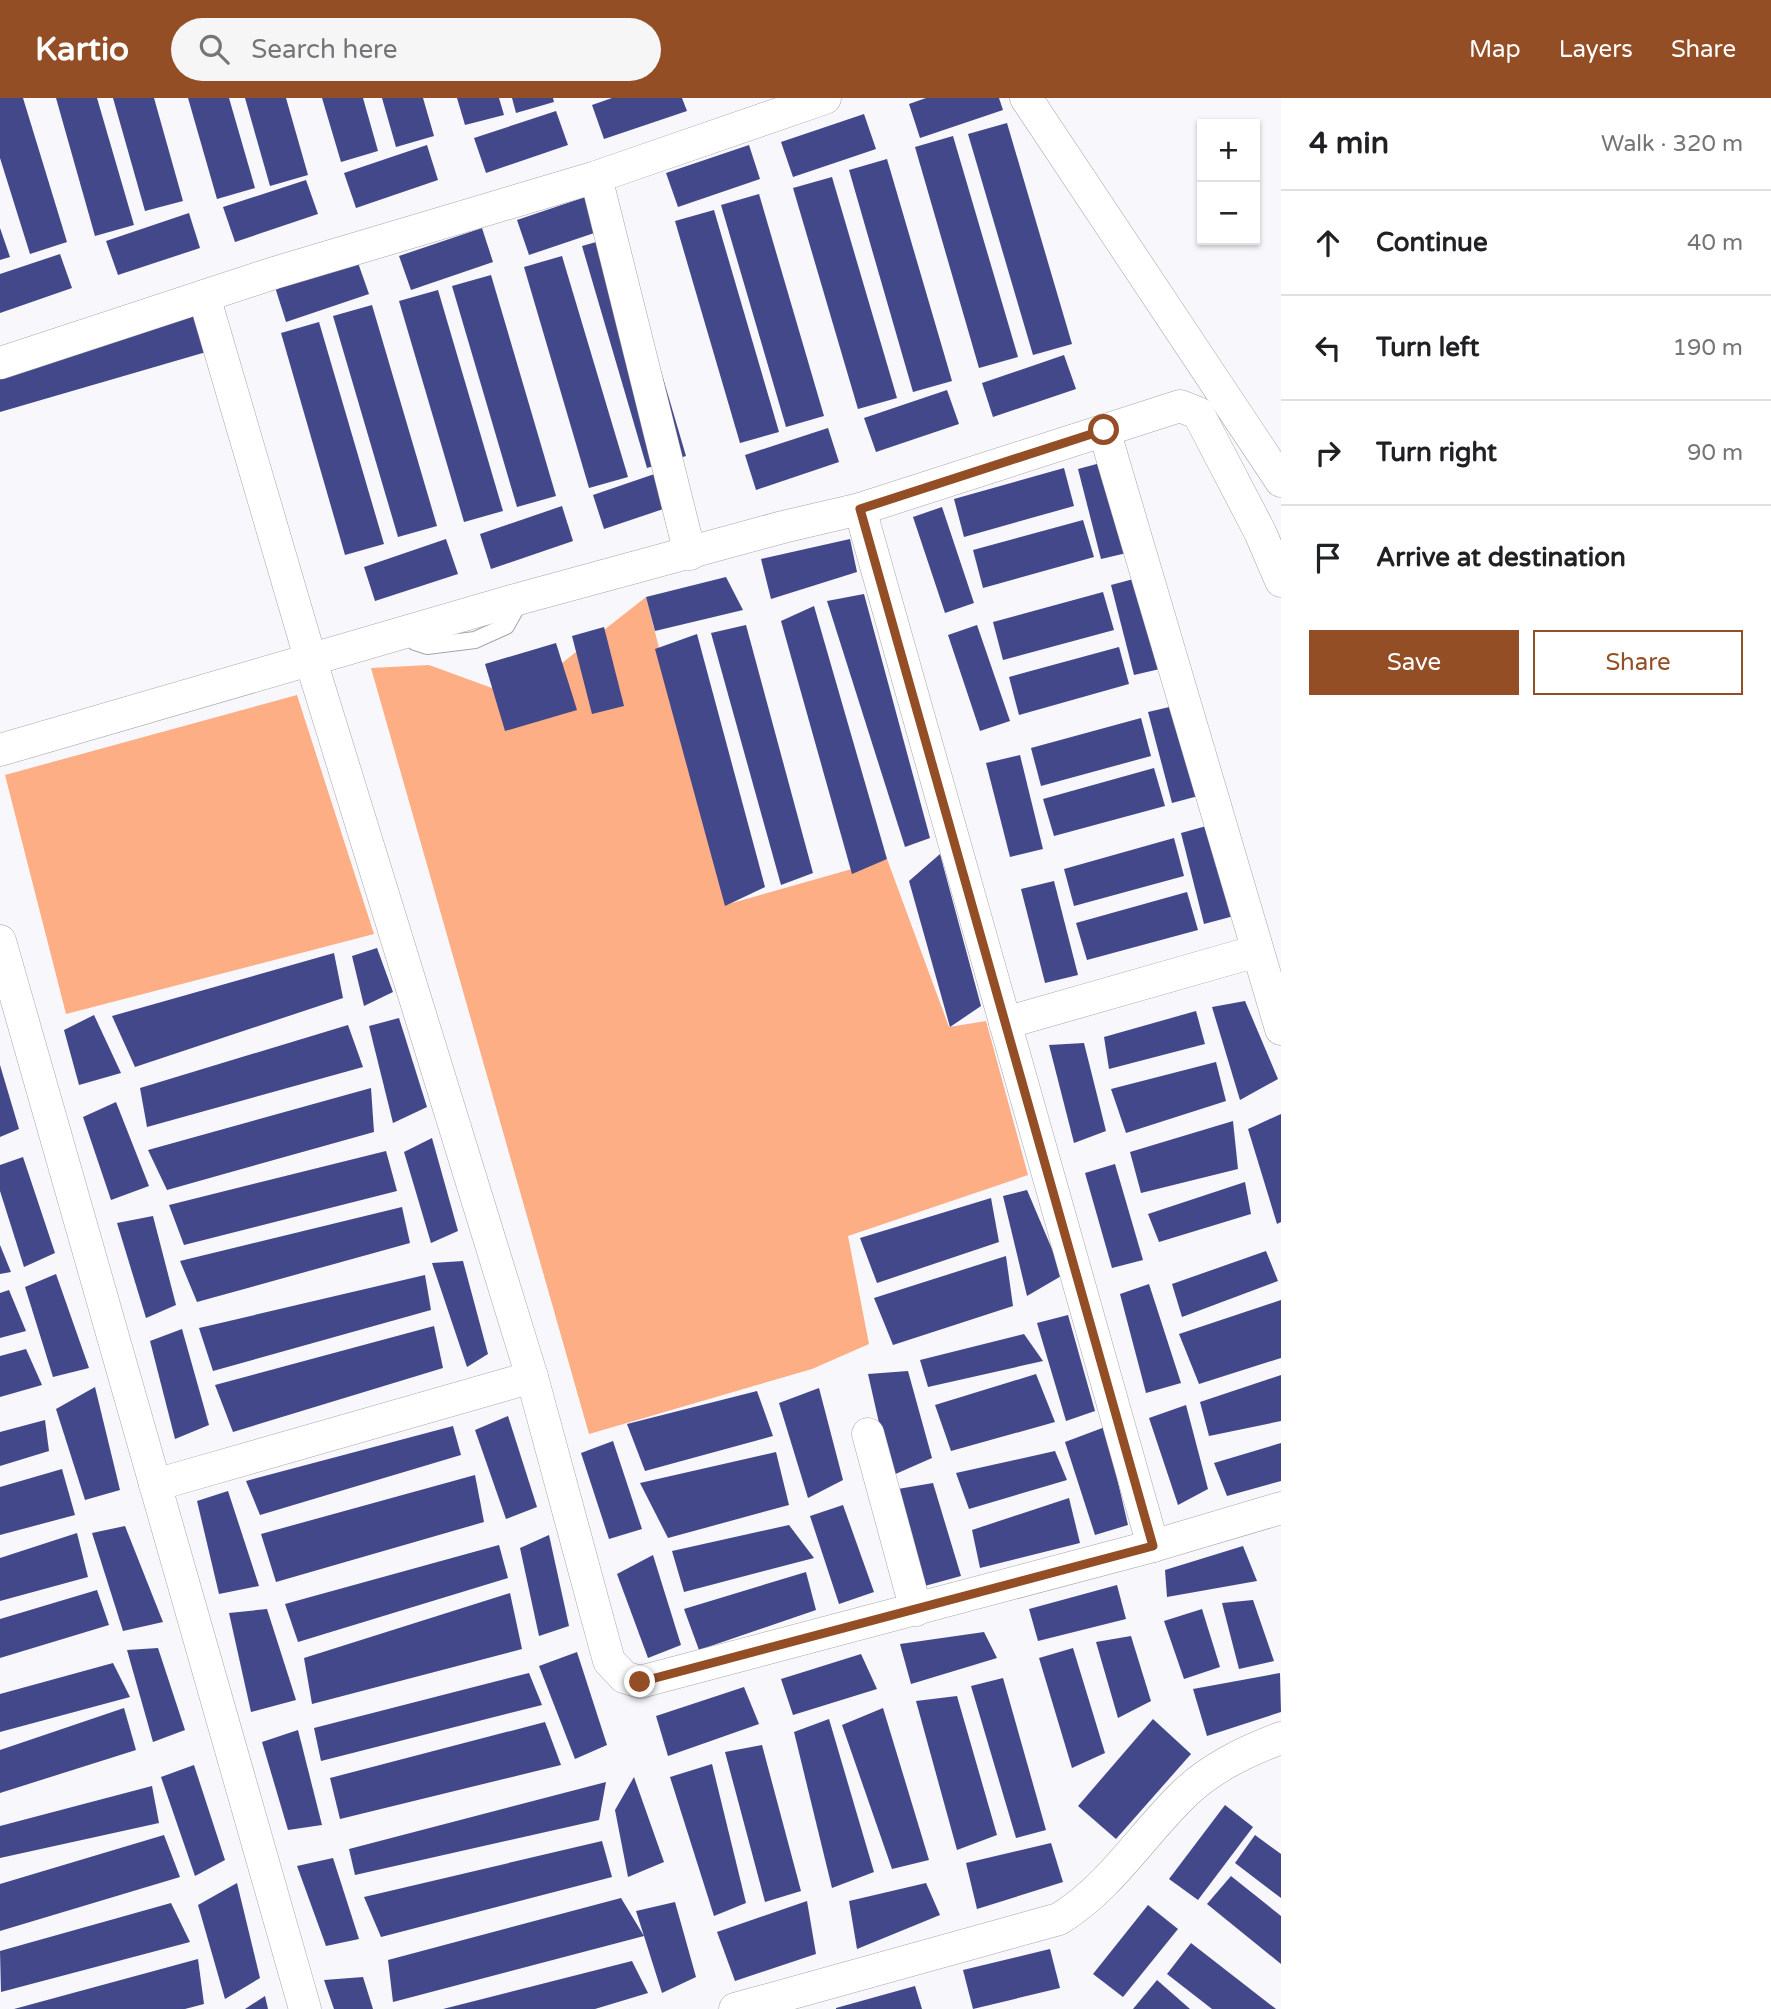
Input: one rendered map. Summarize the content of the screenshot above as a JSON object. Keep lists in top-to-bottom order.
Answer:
{
  "page": {
    "header": "Kartio",
    "search": "Search here",
    "nav": ["Map", "Layers", "Share"],
    "heading": ["4 min", "Walk · 320 m"],
    "map_buttons": ["+", "−"],
    "list": [
      ["Continue", "40 m"],
      ["Turn left", "190 m"],
      ["Turn right", "90 m"],
      "Arrive at destination"
    ],
    "buttons": ["Save", "Share"]
  }
}
